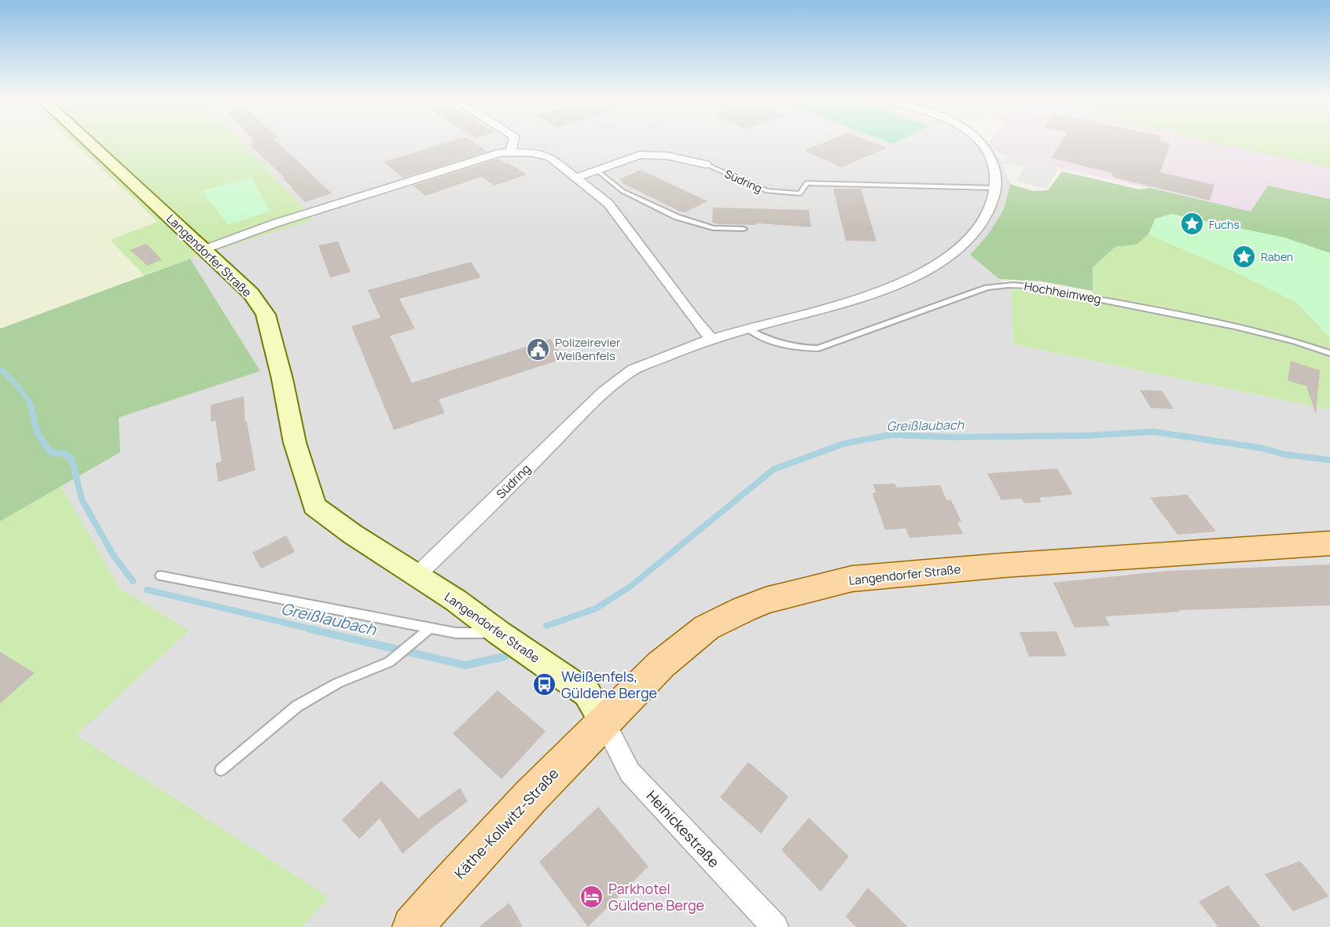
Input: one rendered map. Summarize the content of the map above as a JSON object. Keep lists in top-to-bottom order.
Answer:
{
  "streets": {
    "main road": ["Langendorfer Straße", "Käthe-Kollwitz-Straße"],
    "street": ["Südring", "Heinickestraße"],
    "lane": ["Hochheimweg"]
  },
  "crossings": [
    ["Südring", "Langendorfer Straße"],
    ["Südring", "Hochheimweg"],
    ["Langendorfer Straße", "Käthe-Kollwitz-Straße"],
    ["Langendorfer Straße", "Heinickestraße"],
    ["Käthe-Kollwitz-Straße", "Heinickestraße"]
  ],
  "water": ["Greißlaubach"],
  "places": {
    "place": ["Fuchs", "Raben"],
    "public building": ["Polizeirevier Weißenfels"],
    "bus stop": ["Weißenfels, Güldene Berge"],
    "hotel": ["Parkhotel Güldene Berge"]
  }
}
